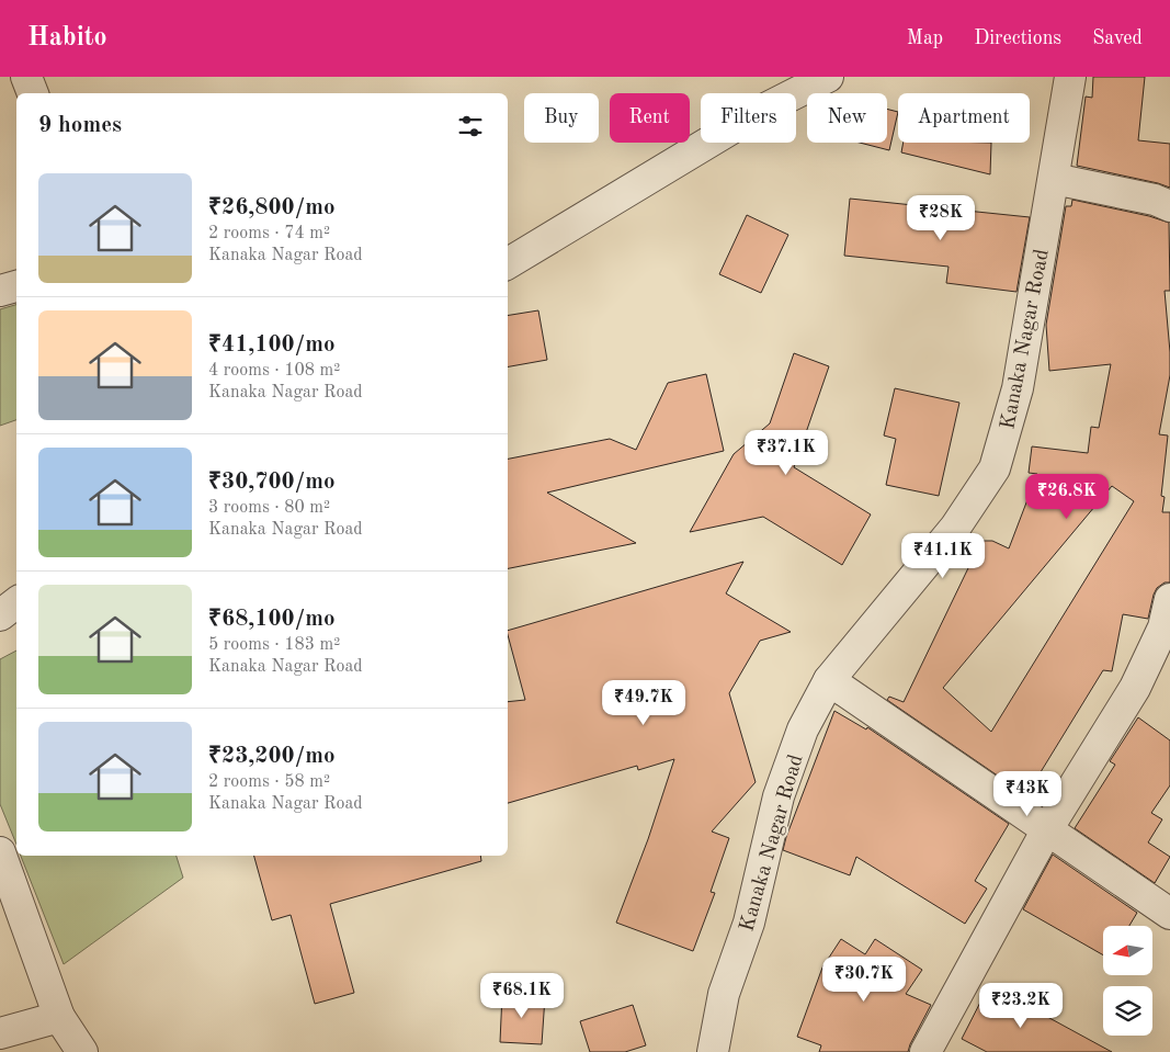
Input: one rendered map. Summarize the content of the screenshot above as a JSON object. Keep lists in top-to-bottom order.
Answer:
{
  "streets": {
    "street": ["Kanaka Nagar Road"]
  },
  "north": "left",
  "page": {
    "header": "Habito",
    "nav": ["Map", "Directions", "Saved"],
    "chip": [
      "Buy",
      "Rent",
      "Filters",
      "New",
      "Apartment"
    ],
    "heading": "9 homes",
    "list": [
      {
        "name": "₹26,800/mo",
        "note": "2 rooms · 74 m² · Kanaka Nagar Road"
      },
      {
        "name": "₹41,100/mo",
        "note": "4 rooms · 108 m² · Kanaka Nagar Road"
      },
      {
        "name": "₹30,700/mo",
        "note": "3 rooms · 80 m² · Kanaka Nagar Road"
      },
      {
        "name": "₹68,100/mo",
        "note": "5 rooms · 183 m² · Kanaka Nagar Road"
      },
      {
        "name": "₹23,200/mo",
        "note": "2 rooms · 58 m² · Kanaka Nagar Road"
      }
    ],
    "price": [
      "₹28K",
      "₹37.1K",
      "₹26.8K",
      "₹41.1K",
      "₹49.7K",
      "₹43K",
      "₹30.7K",
      "₹68.1K",
      "₹23.2K"
    ]
  }
}
